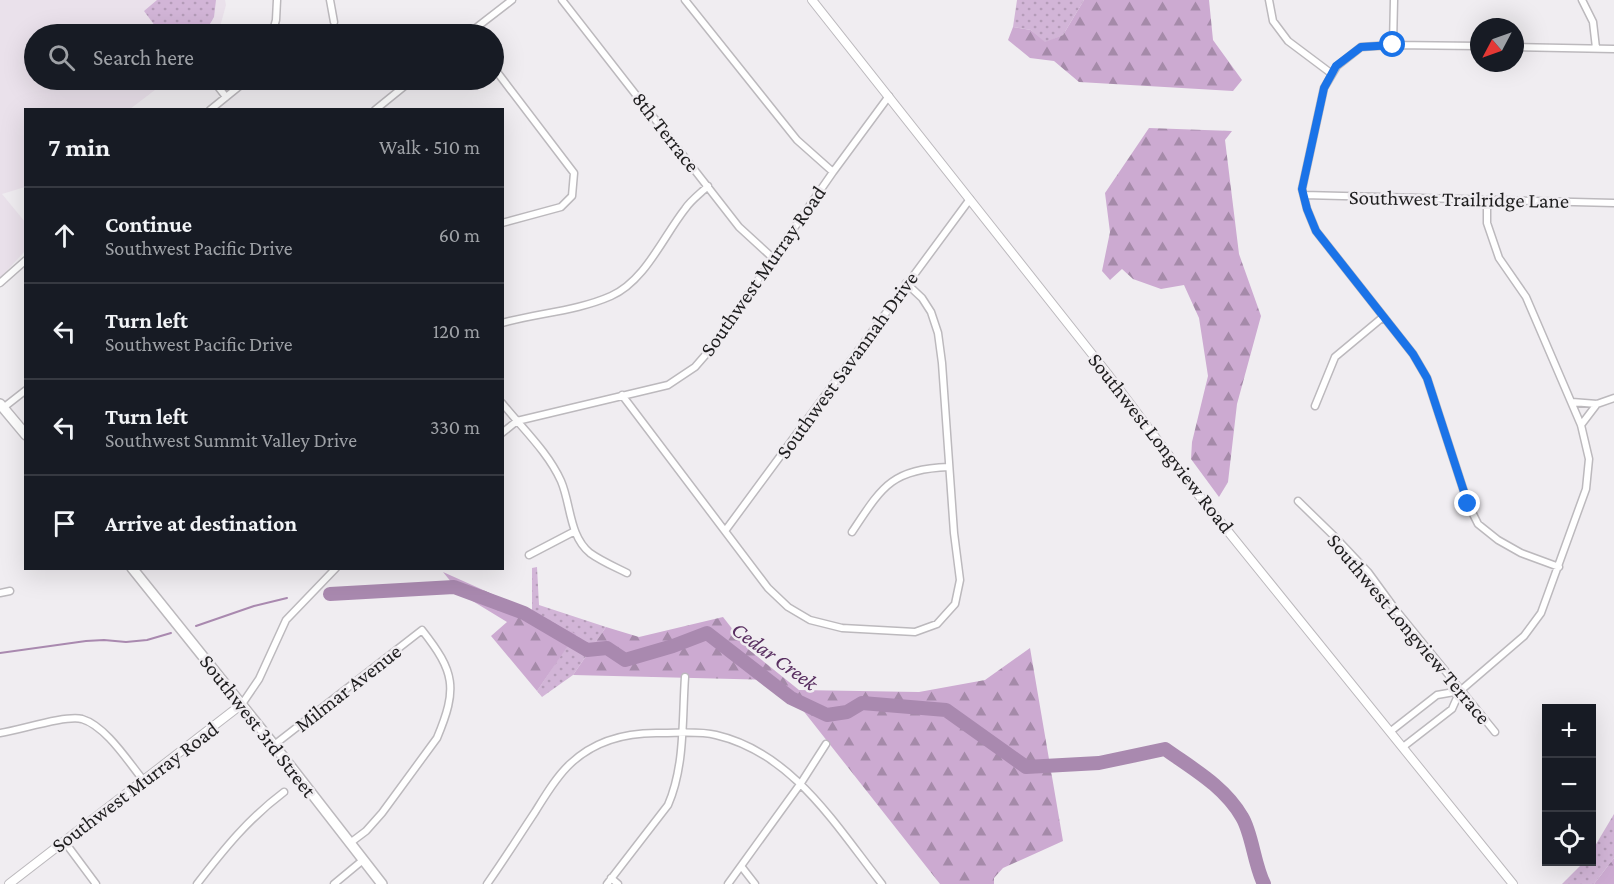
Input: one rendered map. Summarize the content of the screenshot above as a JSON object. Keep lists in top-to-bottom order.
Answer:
{
  "streets": {
    "main road": ["Southwest 3rd Street"],
    "street": [
      "8th Terrace",
      "Southwest Trailridge Lane",
      "Southwest Murray Road",
      "Southwest Savannah Drive",
      "Southwest Longview Road",
      "Southwest Longview Terrace",
      "Milmar Avenue"
    ]
  },
  "crossings": [
    ["8th Terrace", "Southwest Murray Road"],
    ["Southwest Murray Road", "Southwest Longview Road"],
    ["Southwest Murray Road", "Southwest 3rd Street"],
    ["Southwest Savannah Drive", "Southwest Longview Road"],
    ["Milmar Avenue", "Southwest 3rd Street"]
  ],
  "water": ["Cedar Creek"],
  "north": "bottom left",
  "page": {
    "search": "Search here",
    "heading": ["7 min", "Walk · 510 m"],
    "list": [
      ["Continue", "Southwest Pacific Drive", "60 m"],
      ["Turn left", "Southwest Pacific Drive", "120 m"],
      ["Turn left", "Southwest Summit Valley Drive", "330 m"],
      "Arrive at destination"
    ],
    "map_buttons": ["+", "−"]
  }
}
